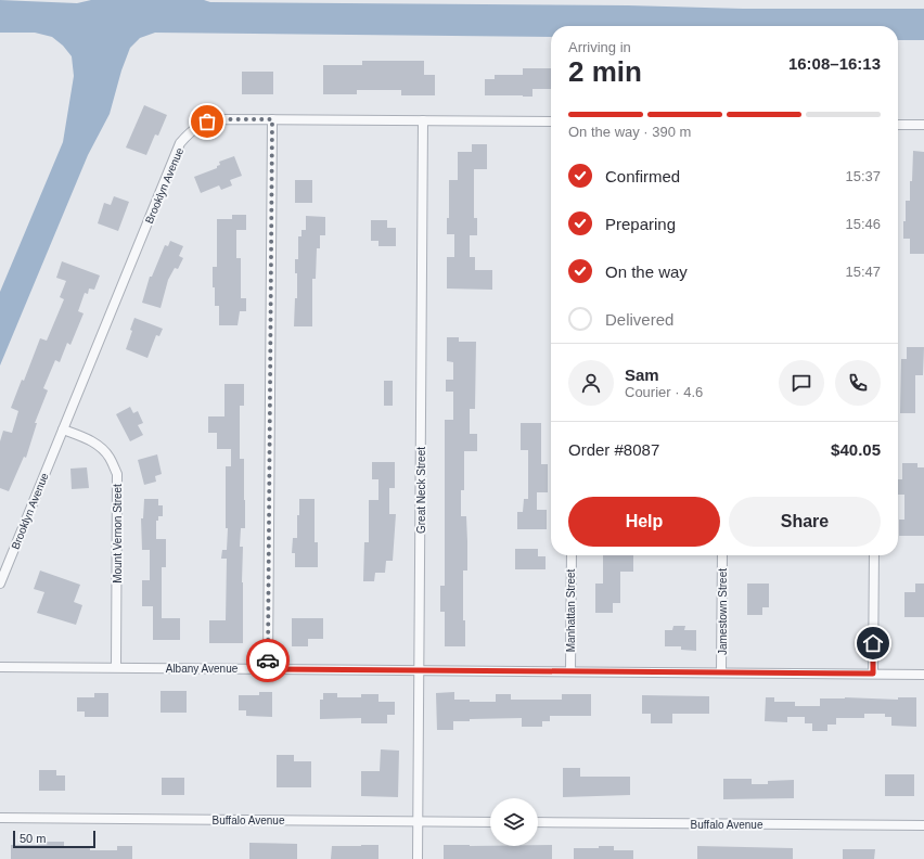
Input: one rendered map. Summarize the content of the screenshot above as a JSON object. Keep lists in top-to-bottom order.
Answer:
{
  "streets": {
    "street": [
      "Brooklyn Avenue",
      "Great Neck Street",
      "Mount Vernon Street",
      "Manhattan Street",
      "Jamestown Street",
      "Albany Avenue",
      "Buffalo Avenue"
    ]
  },
  "crossings": [
    ["Brooklyn Avenue", "Great Neck Street"],
    ["Brooklyn Avenue", "Mount Vernon Street"],
    ["Great Neck Street", "Albany Avenue"],
    ["Great Neck Street", "Buffalo Avenue"],
    ["Mount Vernon Street", "Albany Avenue"],
    ["Manhattan Street", "Albany Avenue"],
    ["Jamestown Street", "Albany Avenue"]
  ],
  "scale_bar": "50 m",
  "page": {
    "heading": ["2 min", "Arriving in", "16:08–16:13"],
    "panel": [
      "Sam",
      "Courier · 4.6",
      "Order #8087",
      "$40.05"
    ],
    "bar": "On the way · 390 m",
    "list": [
      ["Confirmed", "15:37"],
      ["Preparing", "15:46"],
      ["On the way", "15:47"],
      "Delivered"
    ],
    "buttons": ["Help", "Share"],
    "scale": "50 m"
  }
}
